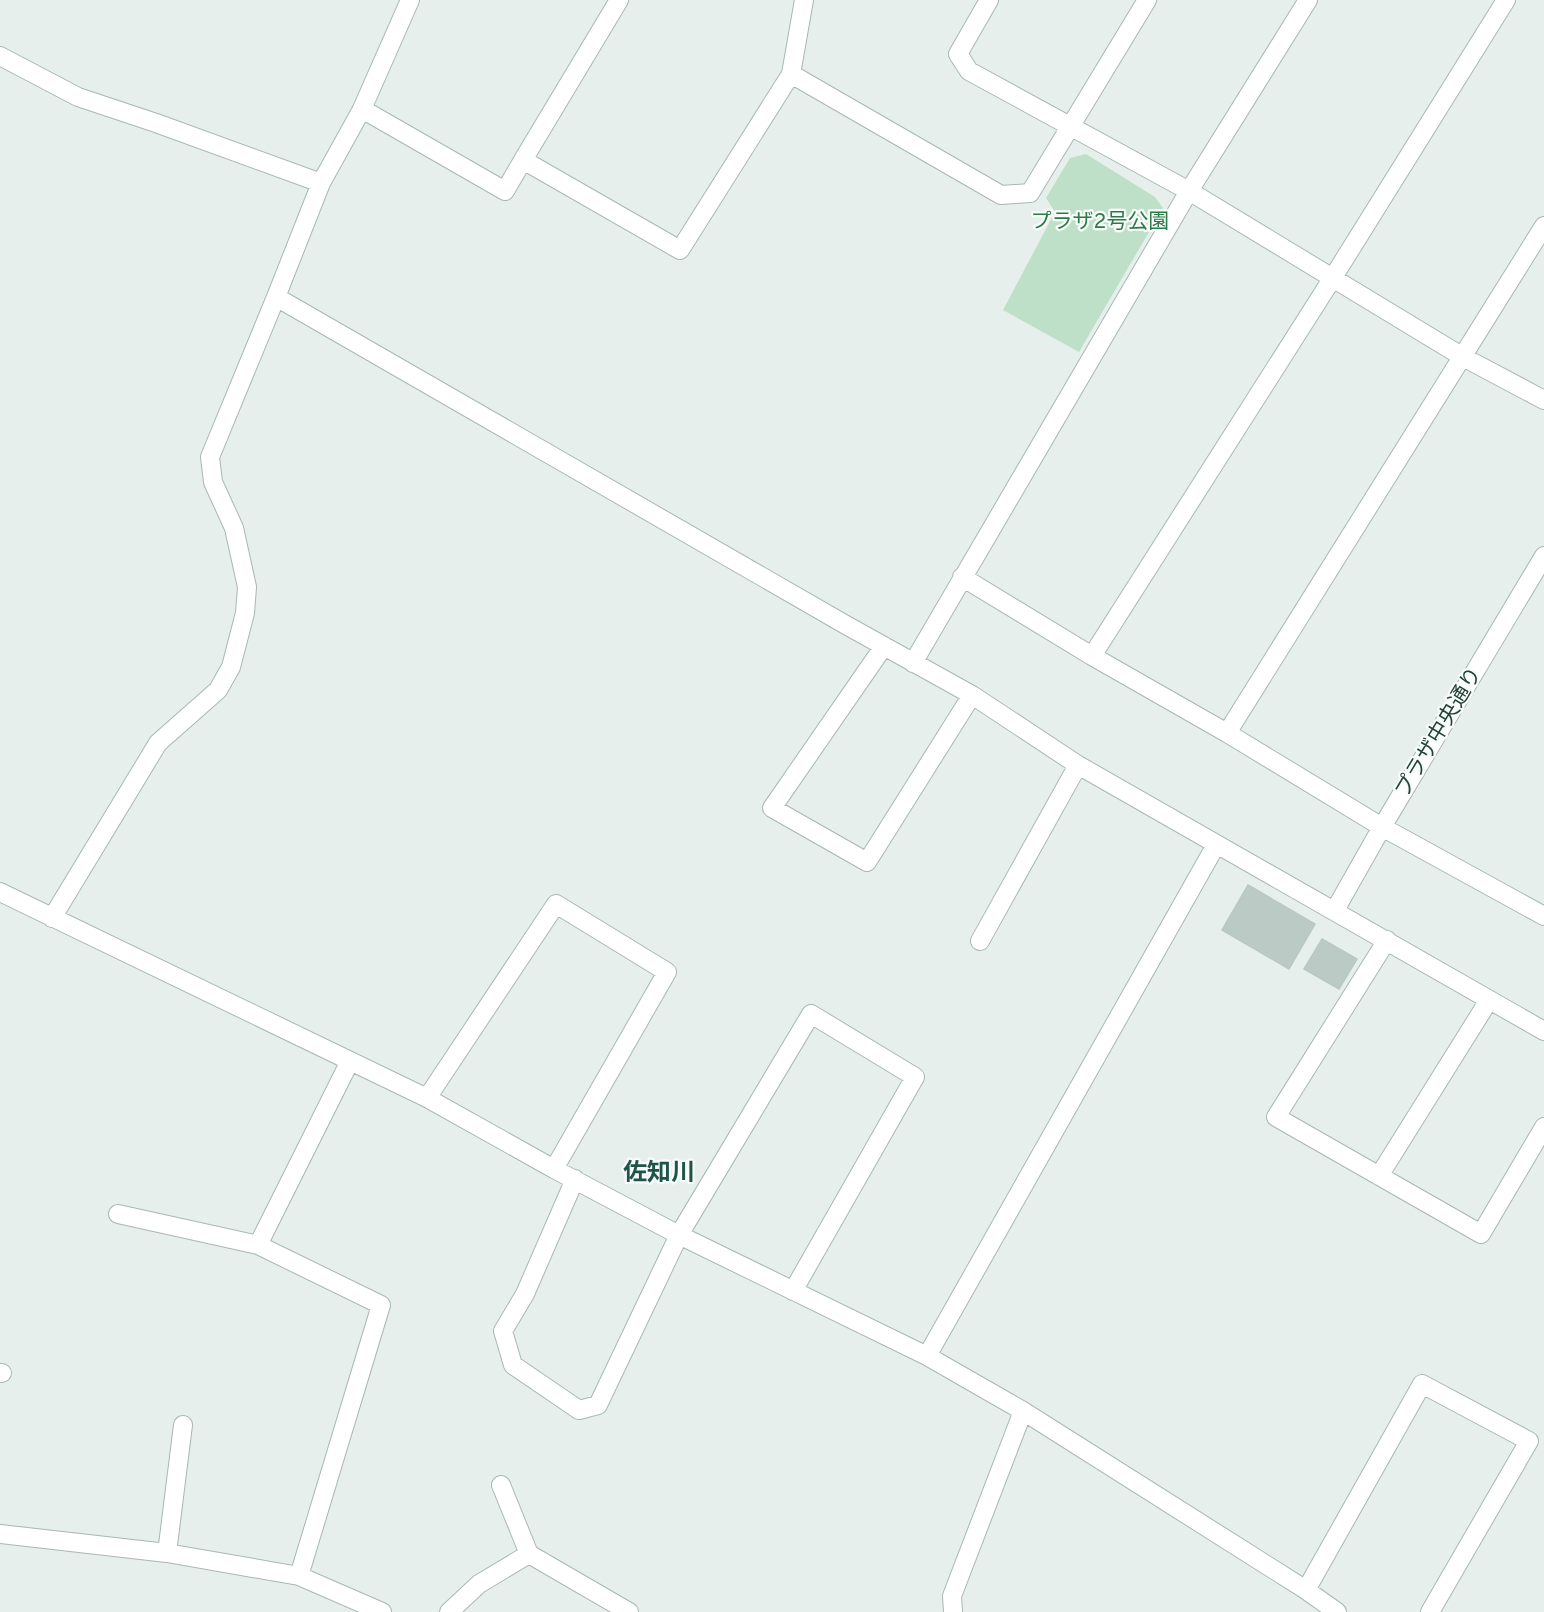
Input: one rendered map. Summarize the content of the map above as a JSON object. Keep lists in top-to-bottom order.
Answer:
{
  "streets": {
    "street": ["プラザ中央通り"]
  },
  "districts": ["佐知川"],
  "parks": ["プラザ2号公園"]
}
